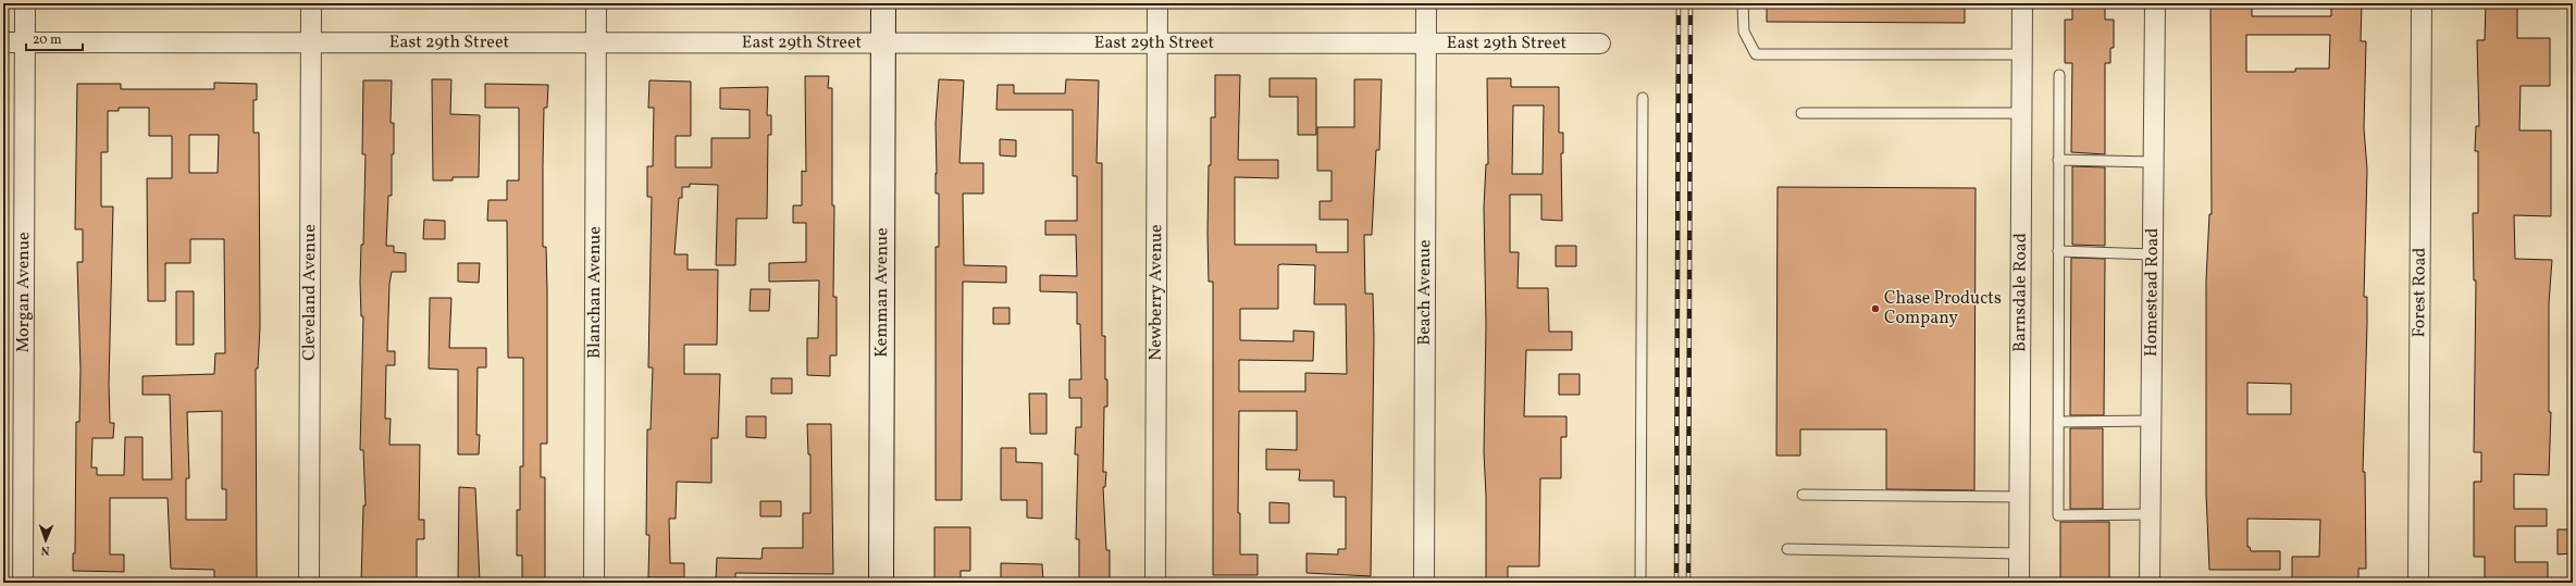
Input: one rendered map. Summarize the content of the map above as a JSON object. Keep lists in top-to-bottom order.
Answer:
{
  "streets": {
    "street": [
      "East 29th Street",
      "Morgan Avenue",
      "Cleveland Avenue",
      "Blanchan Avenue",
      "Kemman Avenue",
      "Newberry Avenue",
      "Beach Avenue",
      "Barnsdale Road",
      "Homestead Road",
      "Forest Road"
    ]
  },
  "crossings": [
    ["East 29th Street", "Morgan Avenue"],
    ["East 29th Street", "Cleveland Avenue"],
    ["East 29th Street", "Blanchan Avenue"],
    ["East 29th Street", "Kemman Avenue"],
    ["East 29th Street", "Newberry Avenue"],
    ["East 29th Street", "Beach Avenue"]
  ],
  "places": ["Chase Products Company"],
  "scale_bar": "20 m",
  "north": "bottom"
}
